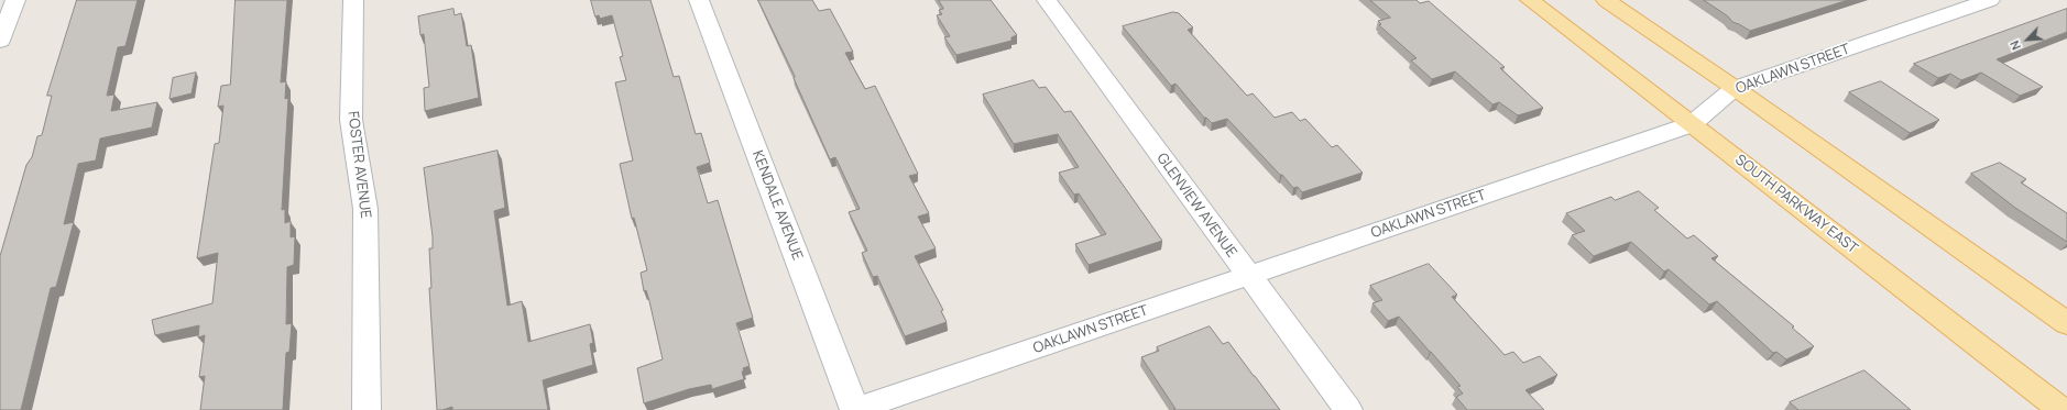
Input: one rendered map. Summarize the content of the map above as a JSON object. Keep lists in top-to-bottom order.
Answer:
{
  "streets": {
    "main road": ["SOUTH PARKWAY EAST"],
    "street": [
      "OAKLAWN STREET",
      "FOSTER AVENUE",
      "KENDALE AVENUE",
      "GLENVIEW AVENUE"
    ]
  },
  "crossings": [
    ["OAKLAWN STREET", "SOUTH PARKWAY EAST"],
    ["OAKLAWN STREET", "KENDALE AVENUE"],
    ["OAKLAWN STREET", "GLENVIEW AVENUE"]
  ],
  "north": "bottom left"
}
